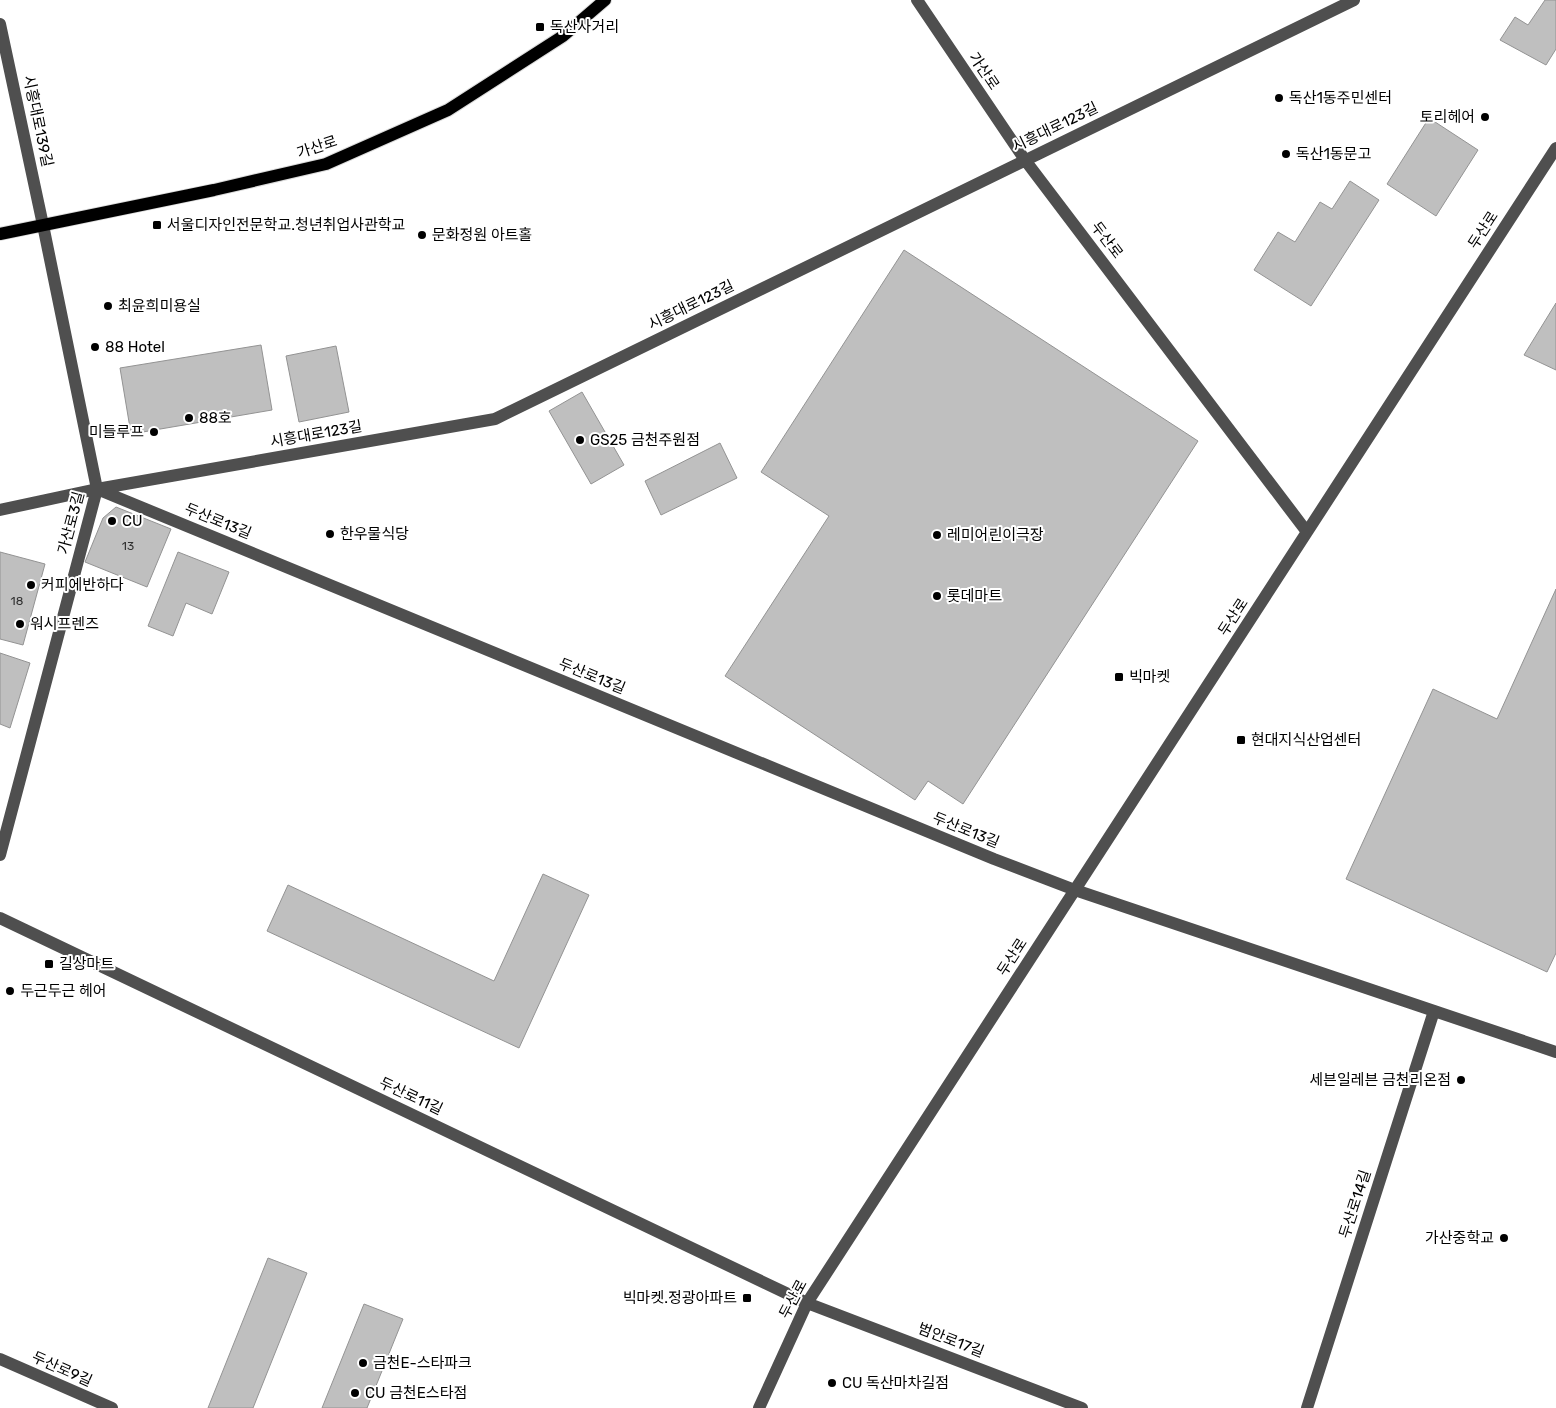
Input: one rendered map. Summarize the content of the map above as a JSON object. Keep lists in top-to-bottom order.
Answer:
{
  "streets": {
    "main road": ["가산로"],
    "street": [
      "시흥대로139길",
      "시흥대로123길",
      "두산로",
      "두산로13길",
      "가산로3길",
      "두산로11길",
      "두산로14길",
      "범안로17길",
      "두산로9길"
    ]
  },
  "crossings": [
    ["가산로", "시흥대로139길"],
    ["가산로", "시흥대로123길"],
    ["가산로", "두산로"],
    ["가산로", "가산로3길"],
    ["시흥대로139길", "가산로3길"],
    ["시흥대로123길", "두산로"],
    ["시흥대로123길", "두산로13길"],
    ["시흥대로123길", "가산로3길"],
    ["두산로", "두산로13길"],
    ["두산로", "두산로11길"],
    ["두산로", "범안로17길"],
    ["두산로13길", "가산로3길"],
    ["두산로11길", "범안로17길"]
  ],
  "places": {
    "transit": [
      "독산사거리",
      "서울디자인전문학교.청년취업사관학교",
      "빅마켓",
      "현대지식산업센터",
      "길상마트",
      "빅마켓.정광아파트"
    ],
    "other": [
      "독산1동주민센터",
      "토리헤어",
      "독산1동문고",
      "문화정원 아트홀",
      "최윤희미용실",
      "88 Hotel",
      "88호",
      "미들루프",
      "GS25 금천주원점",
      "CU",
      "한우물식당",
      "레미어린이극장",
      "커피에반하다",
      "롯데마트",
      "워시프렌즈",
      "두근두근 헤어",
      "세븐일레븐 금천리온점",
      "가산중학교",
      "금천E-스타파크",
      "CU 독산마차길점",
      "CU 금천E스타점"
    ]
  },
  "house_numbers": ["13", "18"]
}
